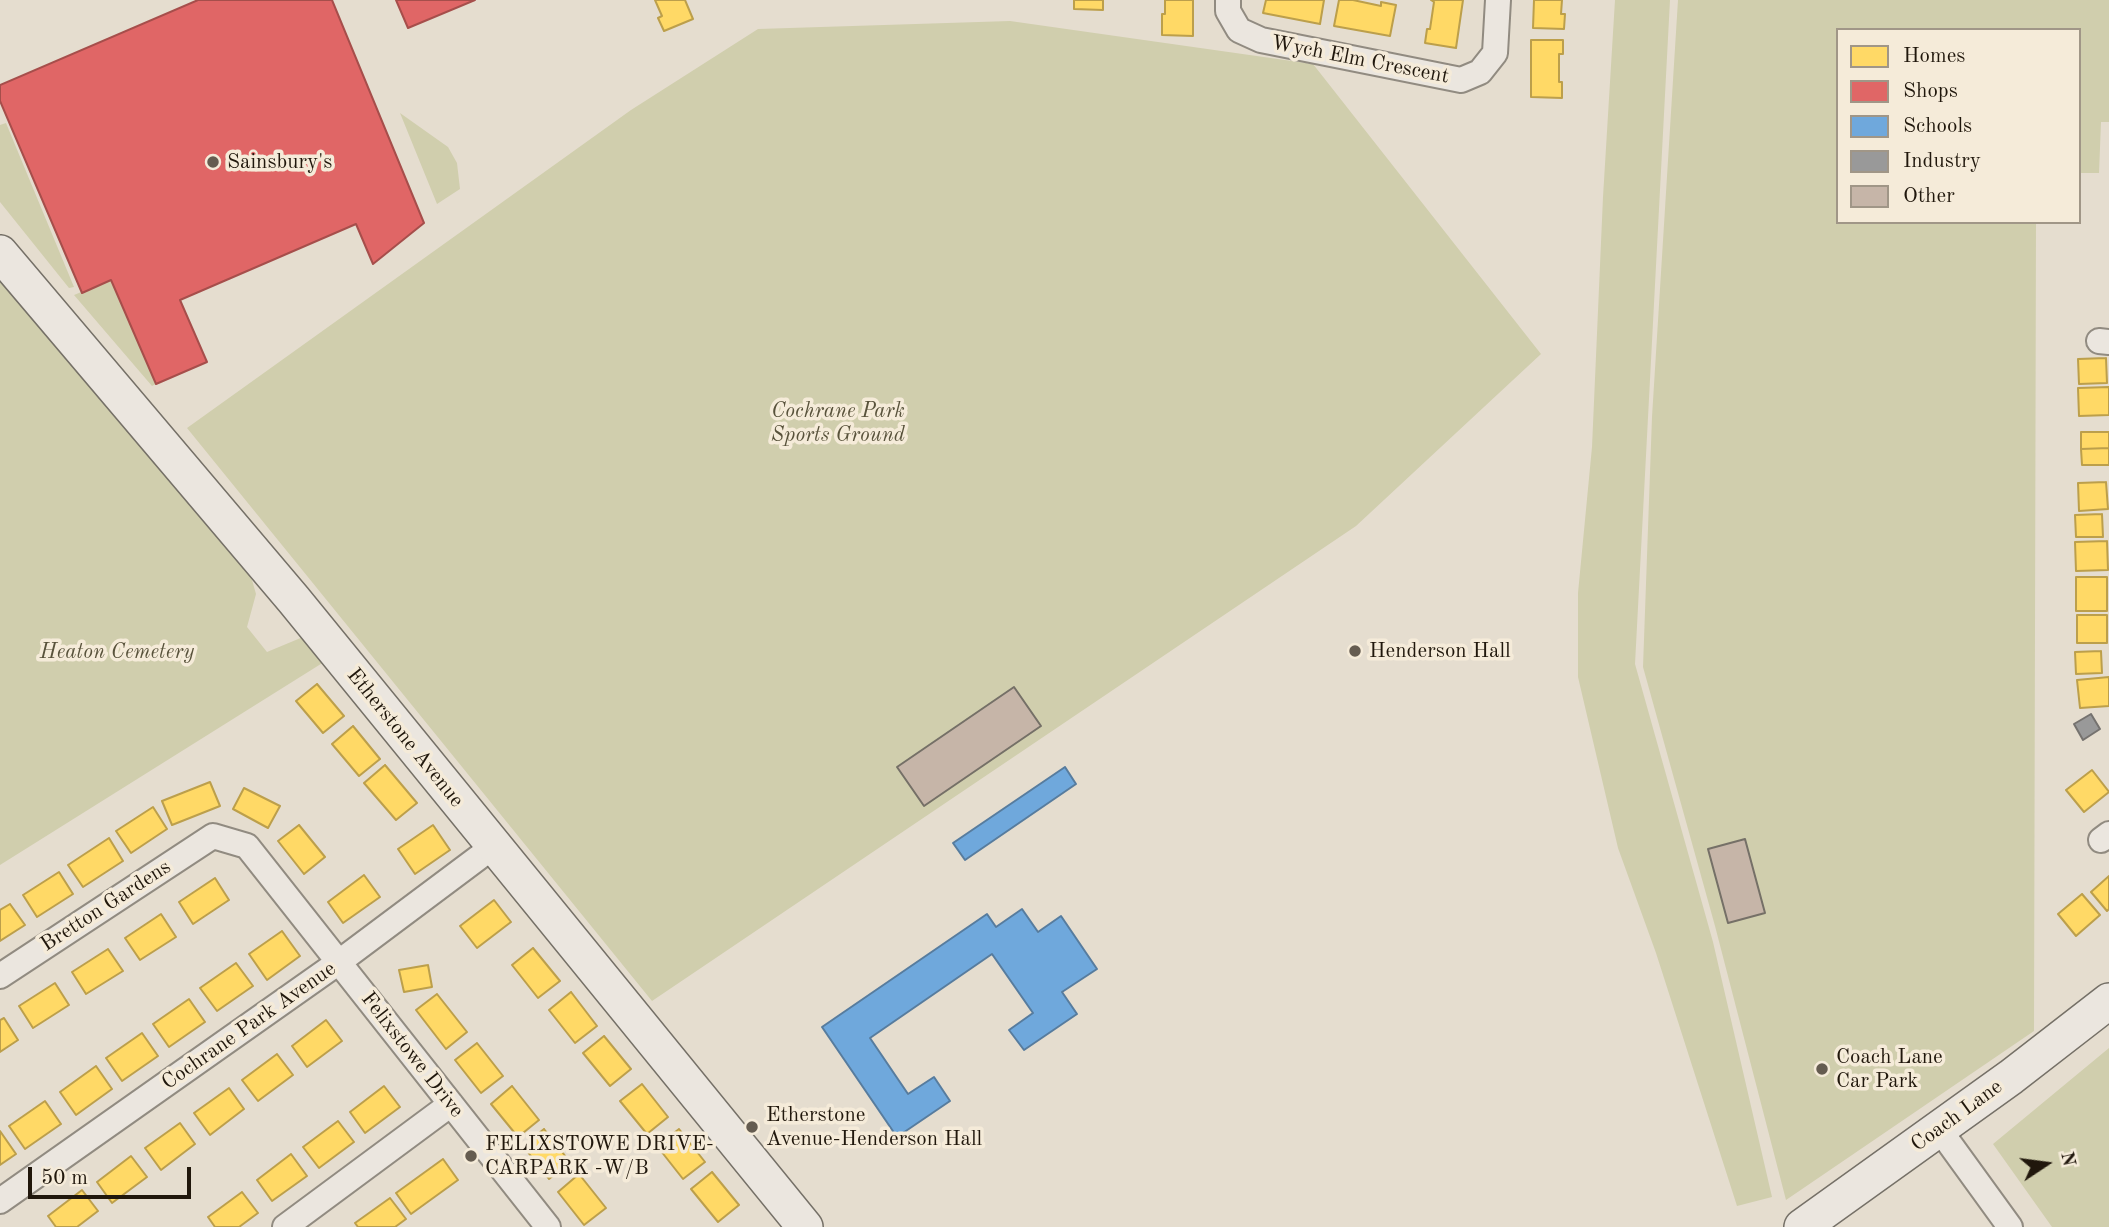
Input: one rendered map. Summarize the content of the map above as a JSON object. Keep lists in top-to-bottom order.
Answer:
{
  "streets": {
    "street": [
      "Wych Elm Crescent",
      "Etherstone Avenue",
      "Bretton Gardens",
      "Cochrane Park Avenue",
      "Felixstowe Drive",
      "Coach Lane"
    ]
  },
  "crossings": [
    ["Etherstone Avenue", "Cochrane Park Avenue"],
    ["Bretton Gardens", "Felixstowe Drive"],
    ["Cochrane Park Avenue", "Felixstowe Drive"]
  ],
  "parks": ["Cochrane Park Sports Ground", "Heaton Cemetery"],
  "places": [
    "Sainsbury's",
    "Henderson Hall",
    "Coach Lane Car Park",
    "Etherstone Avenue-Henderson Hall",
    "FELIXSTOWE DRIVE- CARPARK -W/B"
  ],
  "legend": [
    "Homes",
    "Shops",
    "Schools",
    "Industry",
    "Other"
  ],
  "scale_bar": "50 m",
  "north": "right"
}
